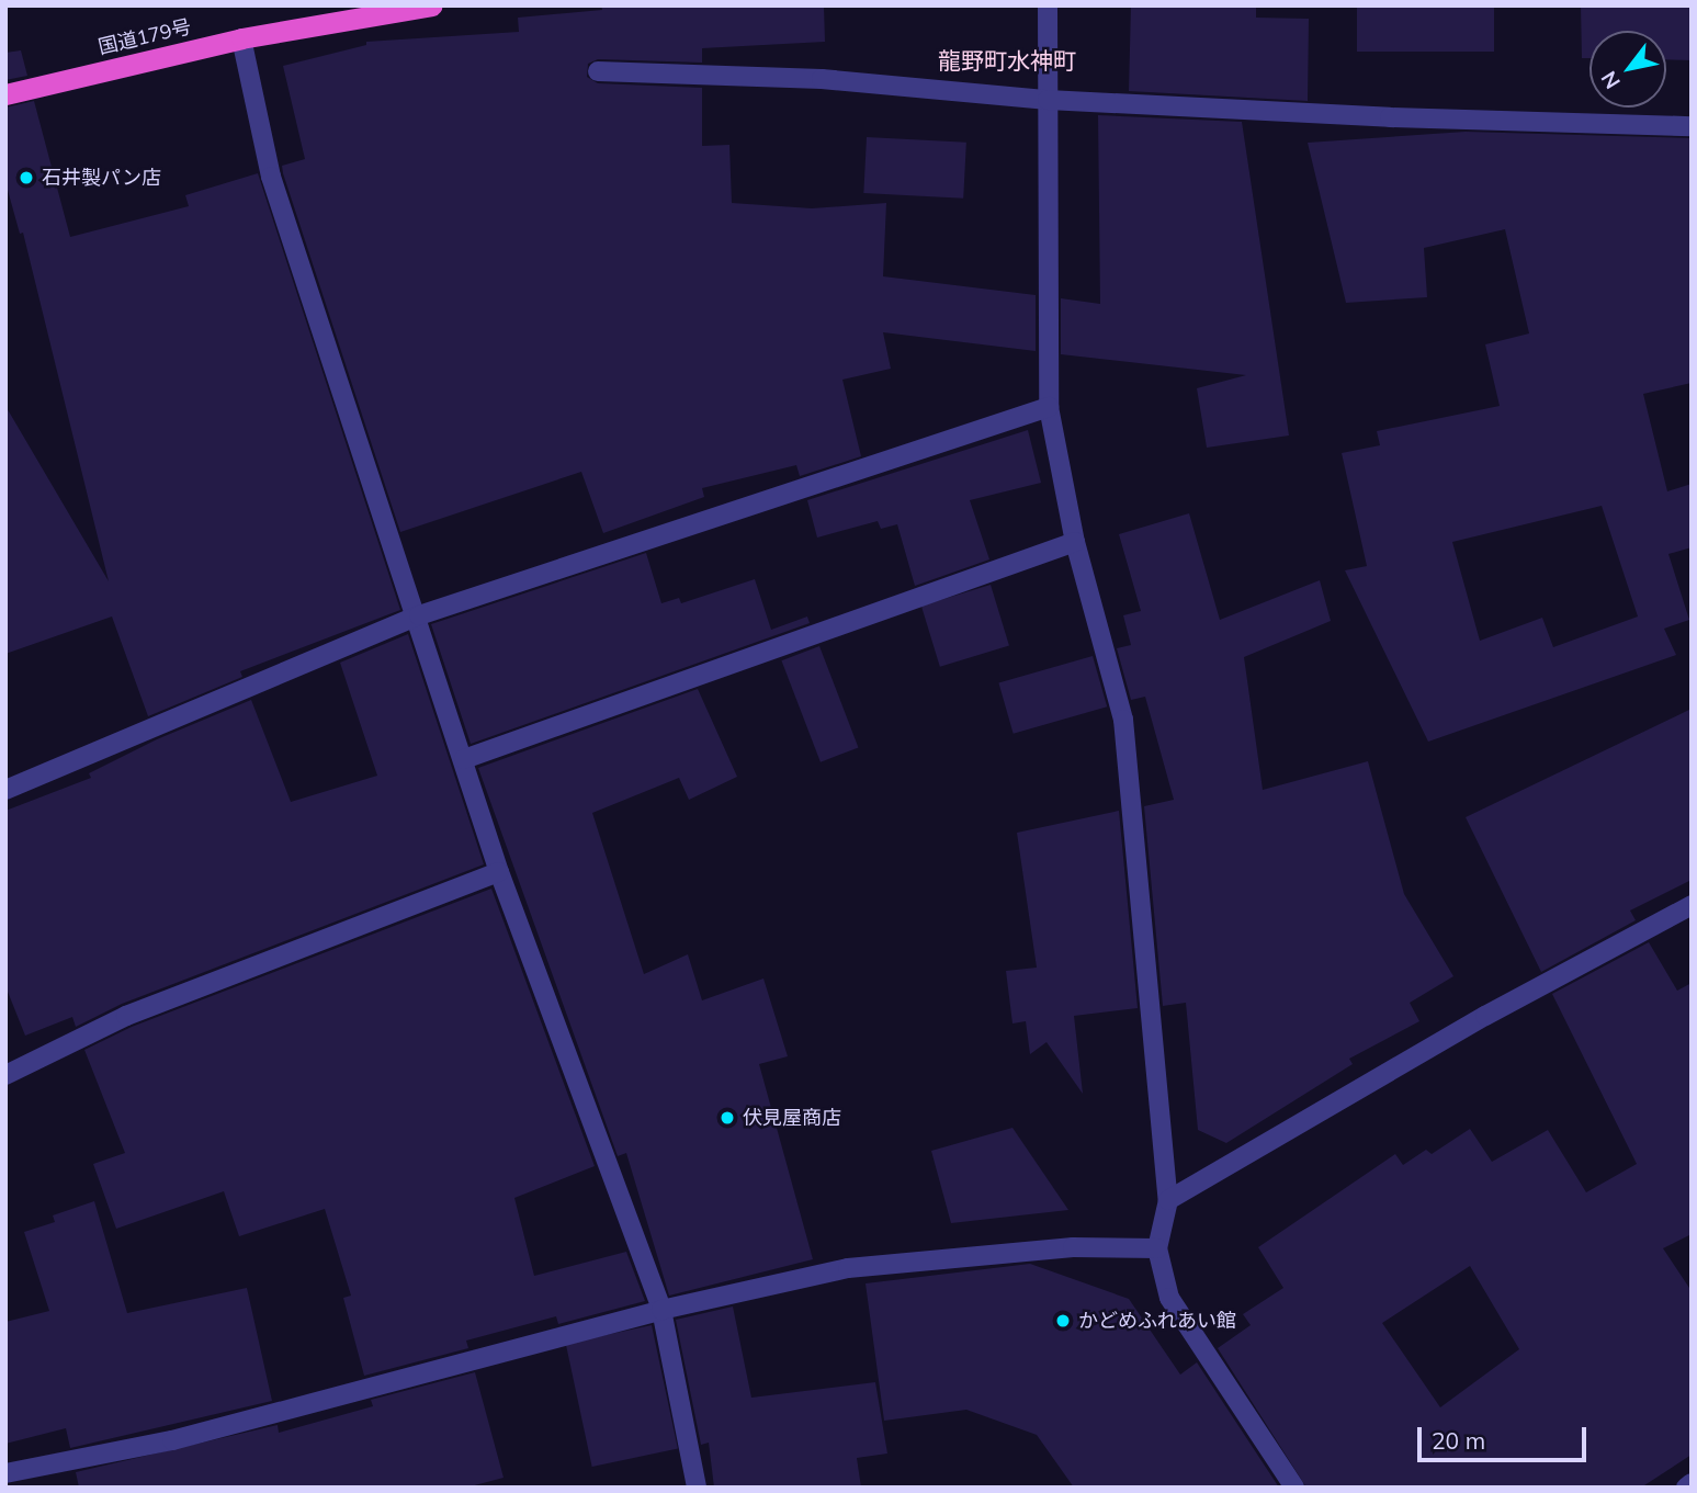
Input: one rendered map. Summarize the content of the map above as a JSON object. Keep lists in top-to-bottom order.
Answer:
{
  "streets": {
    "highway": ["国道179号"]
  },
  "districts": ["龍野町水神町"],
  "places": ["石井製パン店", "伏見屋商店", "かどめふれあい館"],
  "scale_bar": "20 m",
  "north": "bottom left"
}
